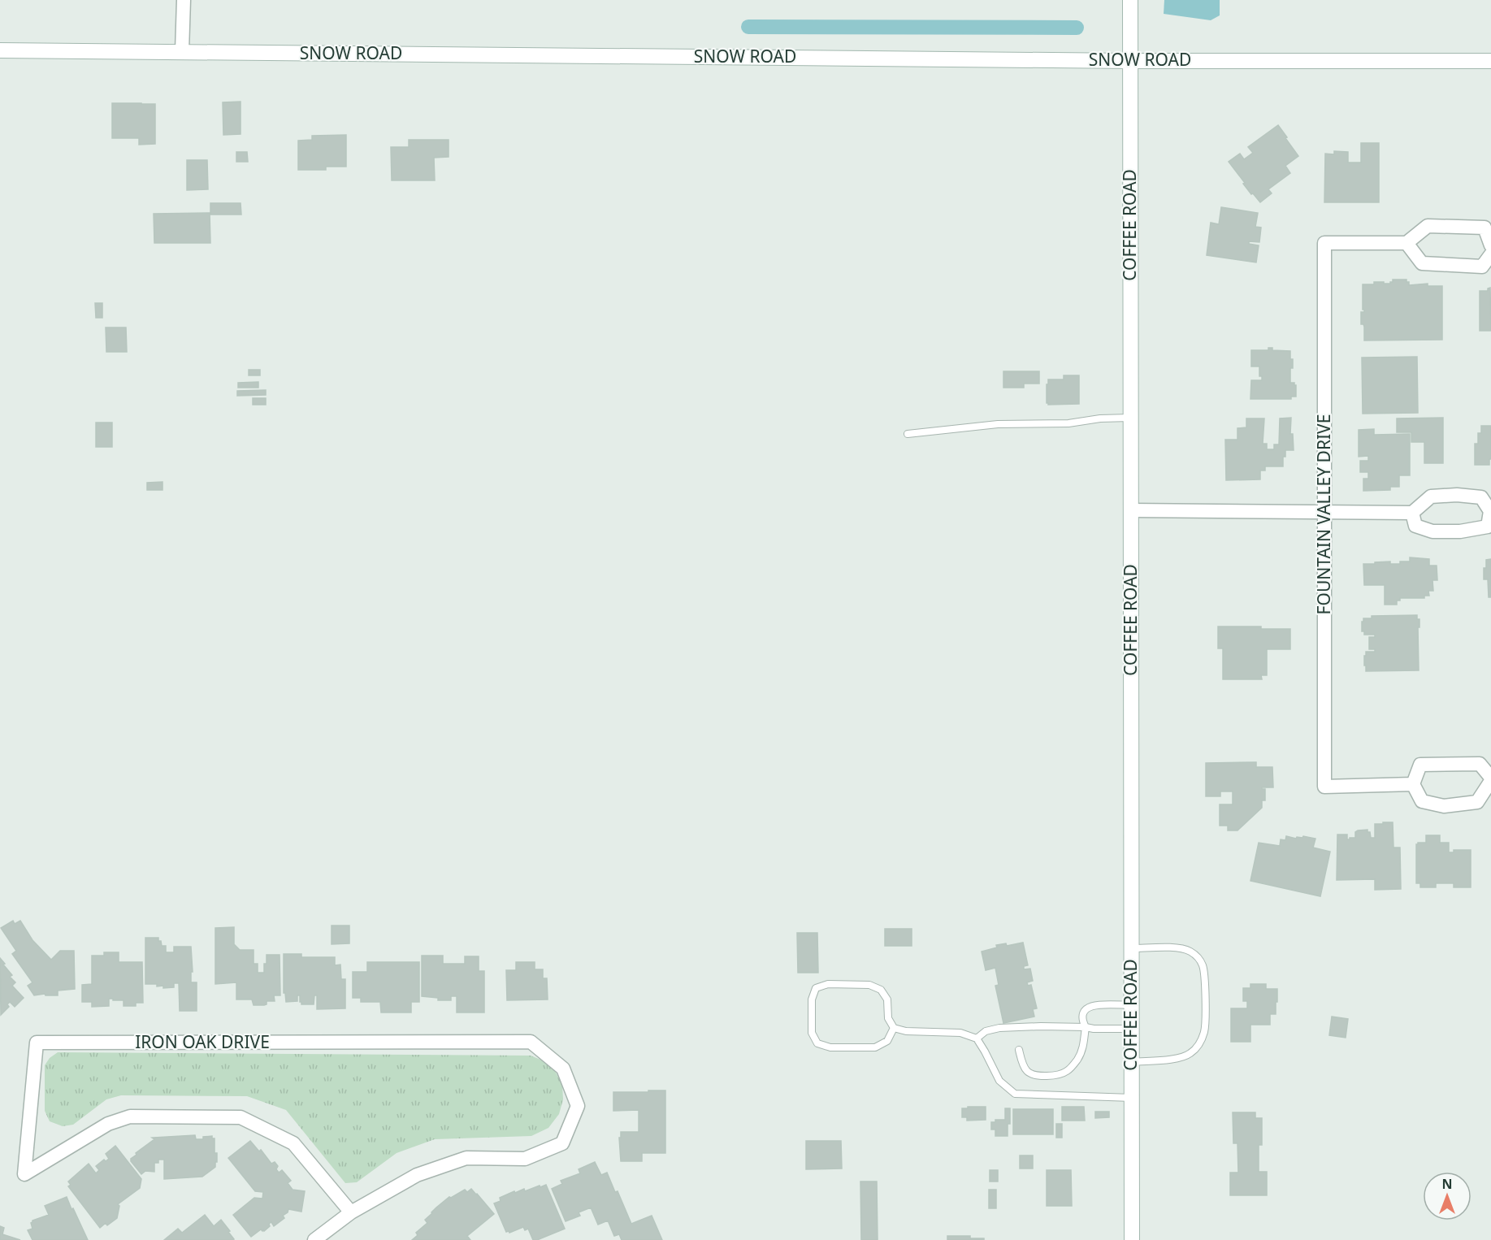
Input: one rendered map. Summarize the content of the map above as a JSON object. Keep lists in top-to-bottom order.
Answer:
{
  "streets": {
    "main road": ["SNOW ROAD", "COFFEE ROAD"],
    "street": ["FOUNTAIN VALLEY DRIVE", "IRON OAK DRIVE"]
  },
  "crossings": [
    ["SNOW ROAD", "COFFEE ROAD"]
  ],
  "north": "top"
}
